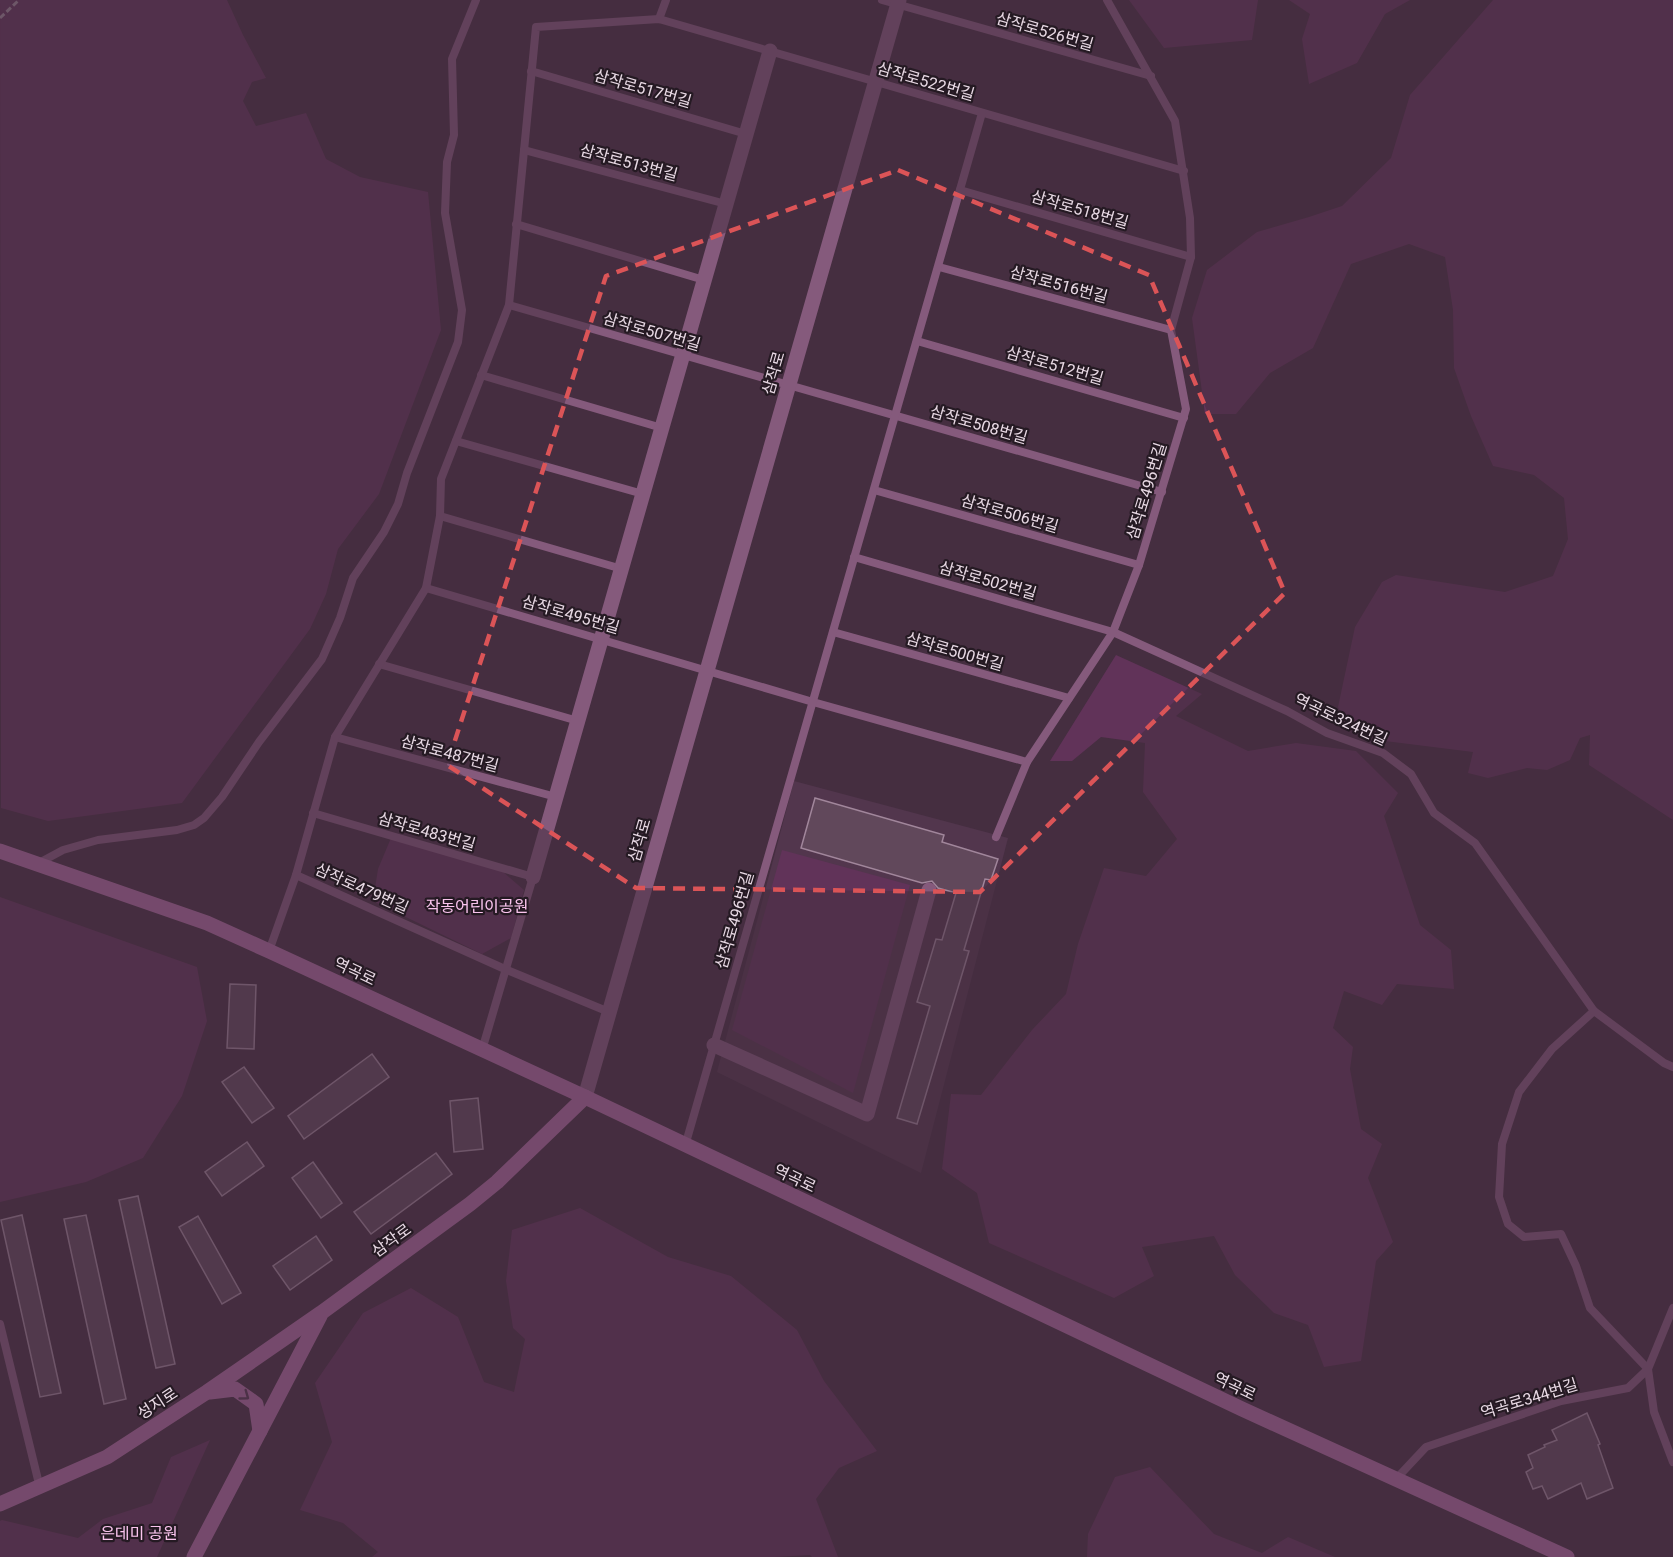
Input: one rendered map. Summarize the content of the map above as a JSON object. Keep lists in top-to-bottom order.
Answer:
{
  "streets": {
    "street": ["삼작로", "역곡로", "성지로"],
    "lane": [
      "삼작로526번길",
      "삼작로522번길",
      "삼작로517번길",
      "삼작로513번길",
      "삼작로518번길",
      "삼작로516번길",
      "삼작로507번길",
      "삼작로512번길",
      "삼작로508번길",
      "삼작로496번길",
      "삼작로506번길",
      "삼작로502번길",
      "삼작로495번길",
      "삼작로500번길",
      "역곡로324번길",
      "삼작로487번길",
      "삼작로483번길",
      "삼작로479번길",
      "역곡로344번길"
    ]
  },
  "crossings": [
    ["삼작로526번길", "삼작로"],
    ["삼작로526번길", "삼작로496번길"],
    ["삼작로522번길", "삼작로517번길"],
    ["삼작로522번길", "삼작로"],
    ["삼작로522번길", "삼작로496번길"],
    ["삼작로518번길", "삼작로496번길"],
    ["삼작로516번길", "삼작로496번길"],
    ["삼작로507번길", "삼작로"],
    ["삼작로507번길", "삼작로508번길"],
    ["삼작로512번길", "삼작로496번길"],
    ["삼작로", "삼작로508번길"],
    ["삼작로", "삼작로495번길"],
    ["삼작로", "삼작로479번길"],
    ["삼작로", "역곡로"],
    ["삼작로", "성지로"],
    ["삼작로508번길", "삼작로496번길"],
    ["삼작로496번길", "삼작로506번길"],
    ["삼작로496번길", "삼작로502번길"],
    ["삼작로496번길", "삼작로500번길"],
    ["삼작로496번길", "역곡로324번길"],
    ["삼작로496번길", "역곡로"],
    ["삼작로502번길", "역곡로324번길"],
    ["삼작로495번길", "삼작로479번길"],
    ["삼작로487번길", "삼작로479번길"],
    ["삼작로483번길", "삼작로479번길"],
    ["역곡로", "역곡로344번길"]
  ],
  "parks": ["작동어린이공원", "은데미 공원"]
}
